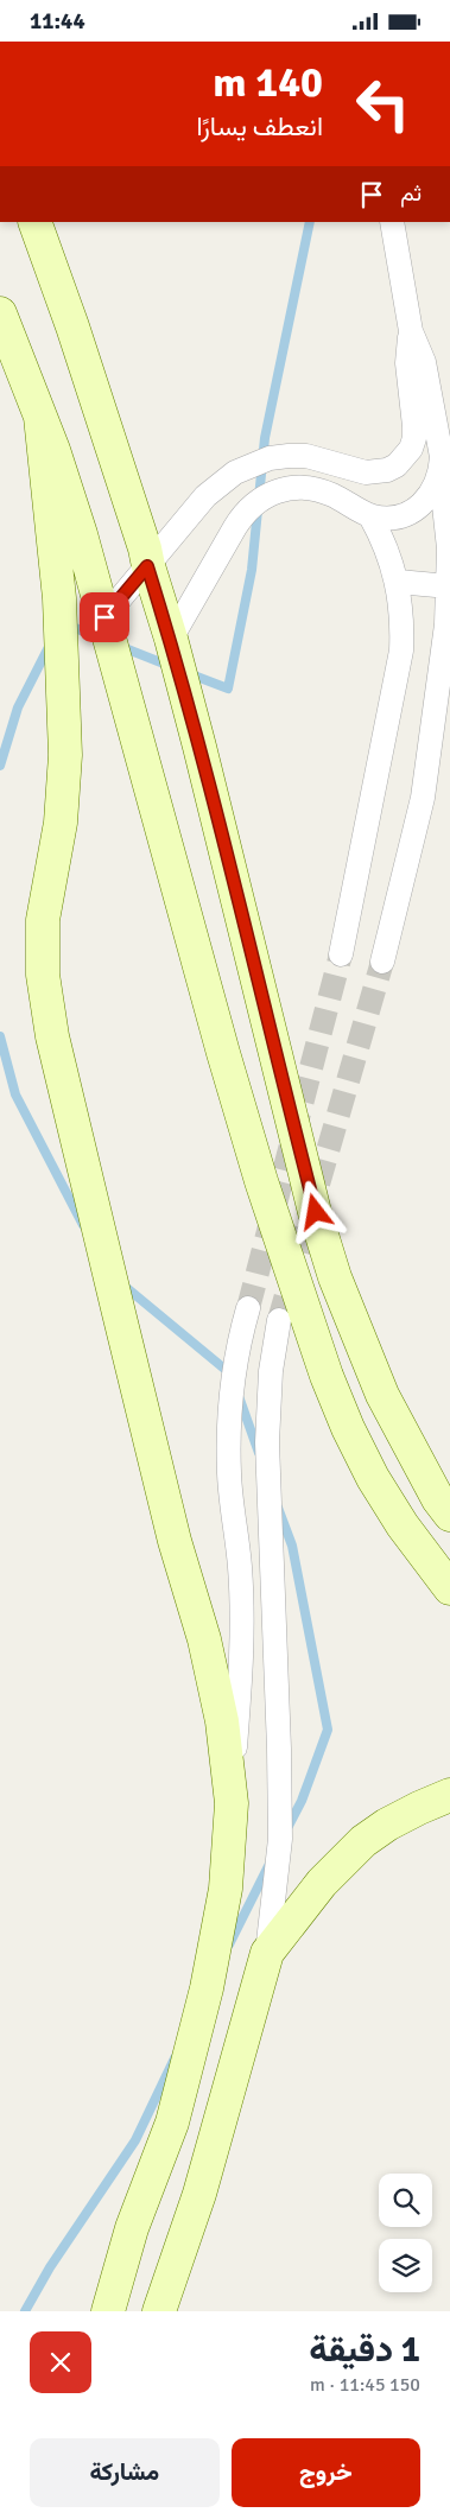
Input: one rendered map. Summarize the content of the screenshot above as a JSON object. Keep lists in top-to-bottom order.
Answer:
{
  "page": {
    "status": "11:44",
    "turn": ["140 m", "انعطف يسارًا"],
    "then": "ثم",
    "heading": ["1 دقيقة", "150 m · 11:45"],
    "buttons": ["خروج", "مشاركة"]
  }
}
